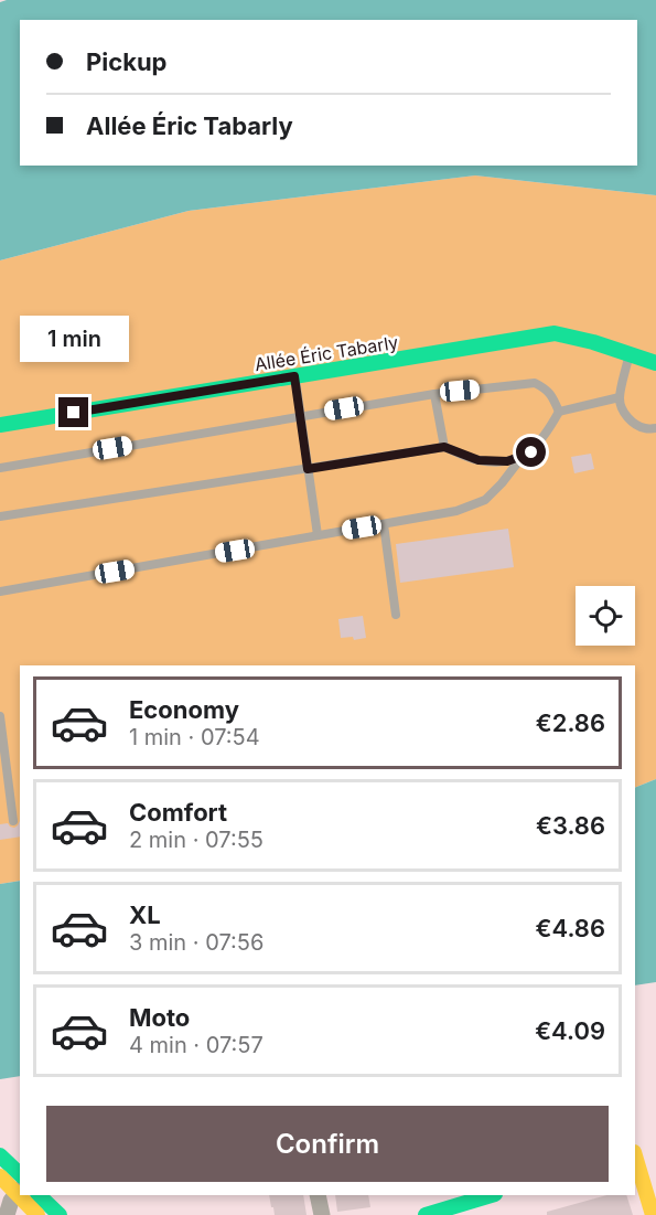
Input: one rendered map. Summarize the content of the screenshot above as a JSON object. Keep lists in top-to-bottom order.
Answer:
{
  "streets": {
    "street": ["Allée Éric Tabarly"]
  },
  "page": {
    "banner": ["Pickup", "Allée Éric Tabarly"],
    "bubble": "1 min",
    "list": [
      {
        "name": "Economy",
        "note": "1 min · 07:54",
        "value": "€2.86"
      },
      {
        "name": "Comfort",
        "note": "2 min · 07:55",
        "value": "€3.86"
      },
      {
        "name": "XL",
        "note": "3 min · 07:56",
        "value": "€4.86"
      },
      {
        "name": "Moto",
        "note": "4 min · 07:57",
        "value": "€4.09"
      }
    ],
    "buttons": "Confirm"
  }
}
